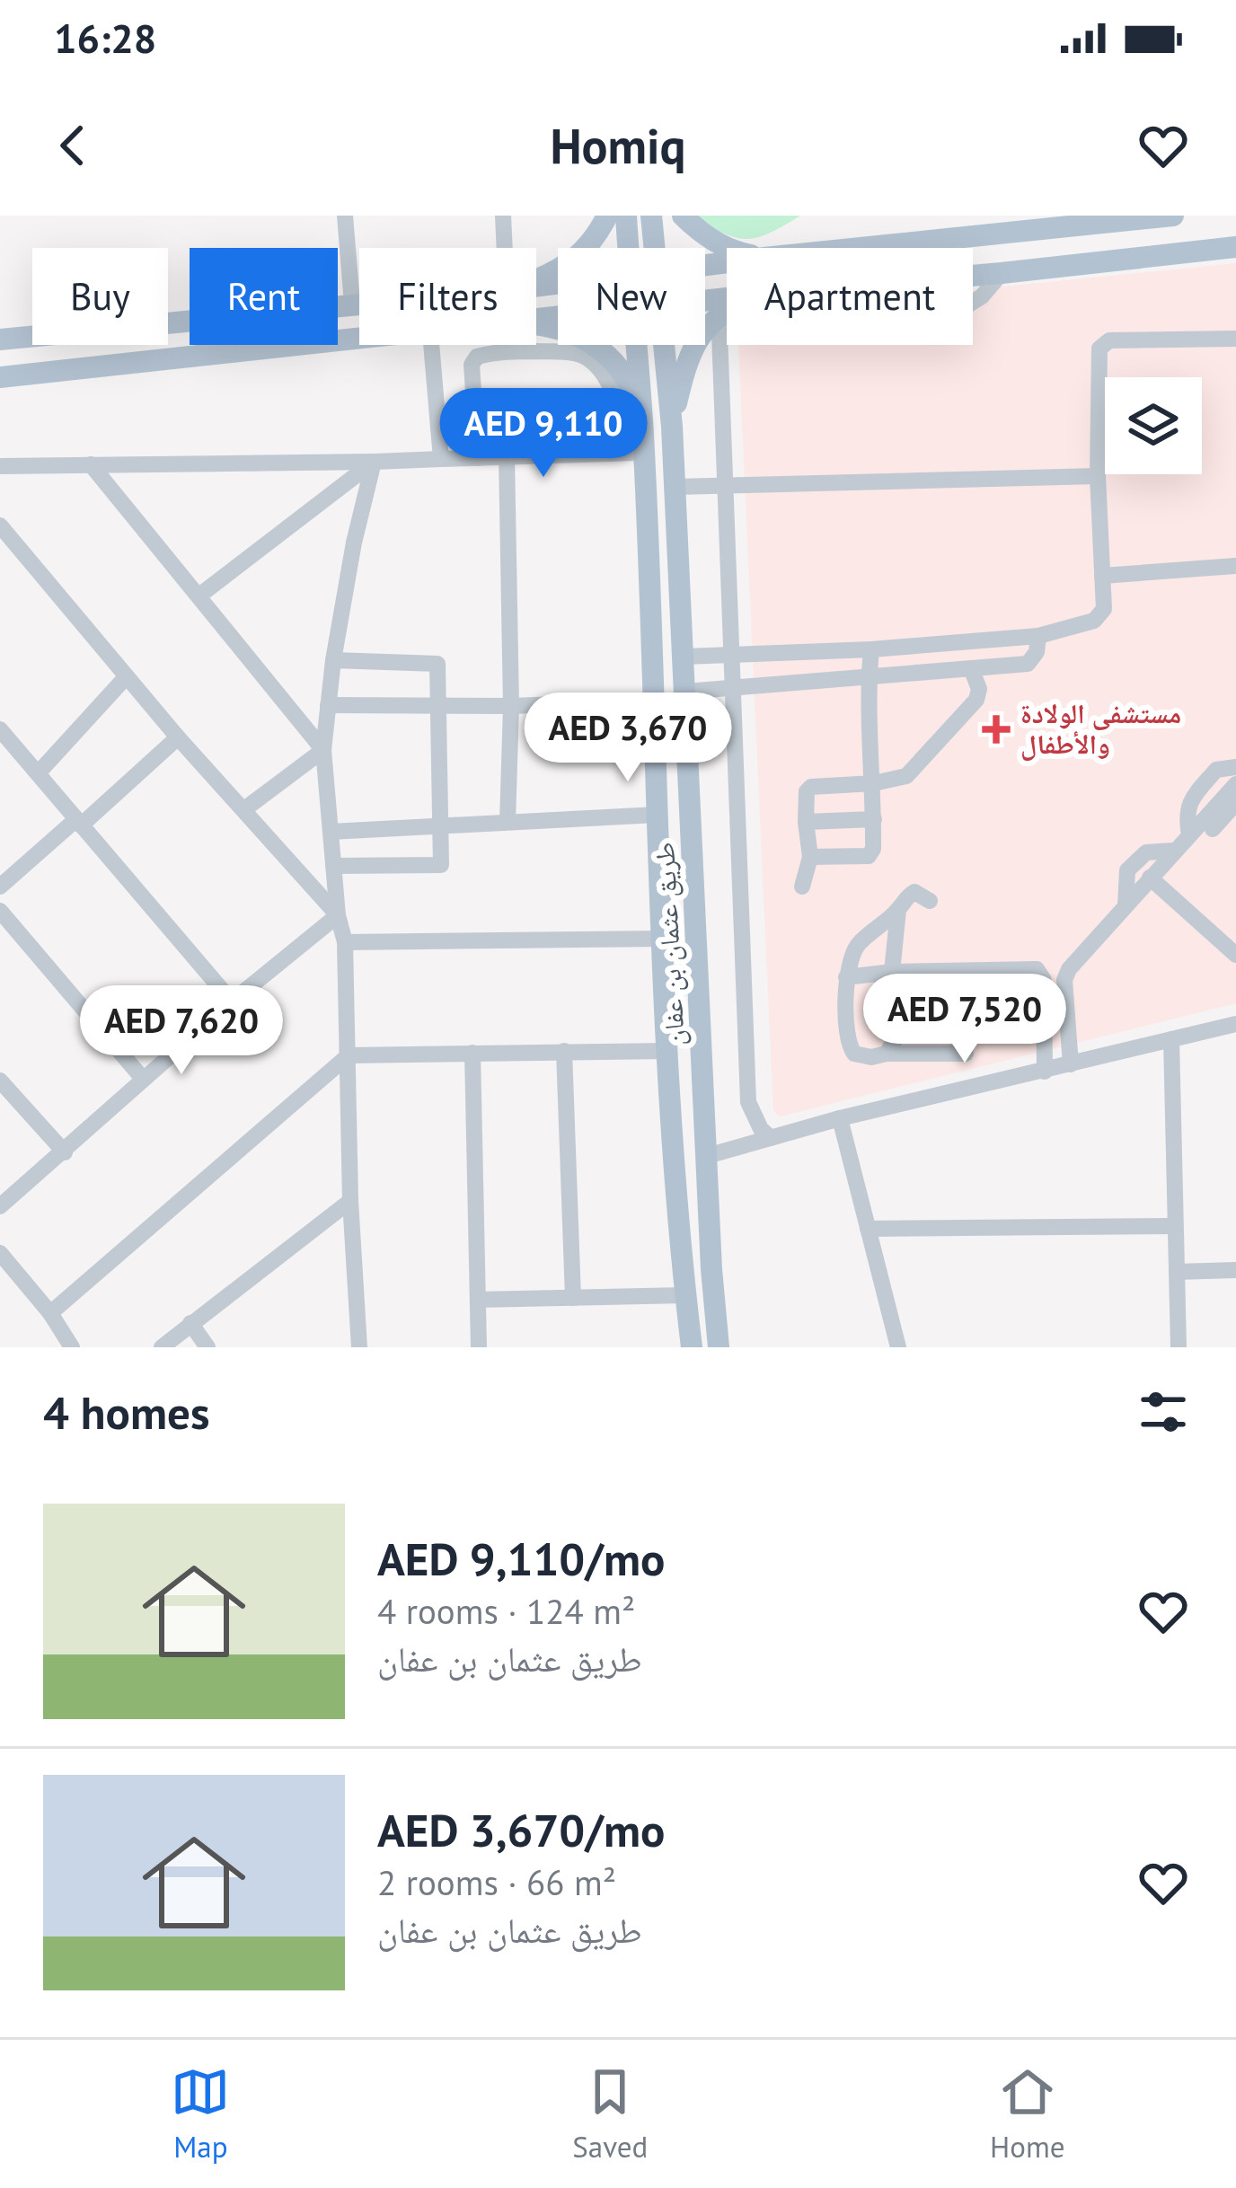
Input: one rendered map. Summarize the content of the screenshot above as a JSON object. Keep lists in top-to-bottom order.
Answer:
{
  "streets": {
    "main road": ["طريق عثمان بن عفان"]
  },
  "places": {
    "health": ["مستشفى الولادة والأطفال"]
  },
  "page": {
    "status": "16:28",
    "header": "Homiq",
    "chip": [
      "Buy",
      "Rent",
      "Filters",
      "New",
      "Apartment"
    ],
    "price": [
      "AED 9,110",
      "AED 3,670",
      "AED 7,520",
      "AED 7,620"
    ],
    "heading": "4 homes",
    "list": [
      {
        "name": "AED 9,110/mo",
        "note": "4 rooms · 124 m² · طريق عثمان بن عفان"
      },
      {
        "name": "AED 3,670/mo",
        "note": "2 rooms · 66 m² · طريق عثمان بن عفان"
      }
    ],
    "tabs": ["Map", "Saved", "Home"]
  }
}
